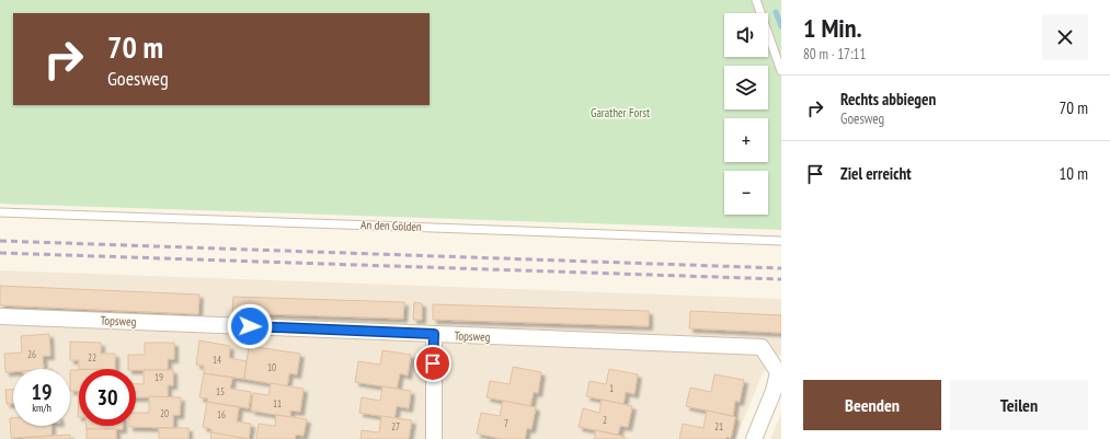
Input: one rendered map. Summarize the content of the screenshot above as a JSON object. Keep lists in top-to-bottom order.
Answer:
{
  "streets": {
    "street": ["Topsweg"],
    "lane": ["An den Gölden"]
  },
  "parks": ["Garather Forst"],
  "house_numbers": [
    "26",
    "22",
    "14",
    "10",
    "19",
    "1",
    "15",
    "11",
    "20",
    "16",
    "2",
    "7",
    "27",
    "21"
  ],
  "page": {
    "heading": ["1 Min.", "80 m · 17:11"],
    "map_buttons": ["+", "−"],
    "turn": ["70 m", "Goesweg"],
    "list": [
      {
        "name": "Rechts abbiegen",
        "note": "Goesweg",
        "value": "70 m"
      },
      {
        "name": "Ziel erreicht",
        "value": "10 m"
      }
    ],
    "speed": "19 km/h",
    "limit": "30",
    "buttons": ["Beenden", "Teilen"]
  }
}
